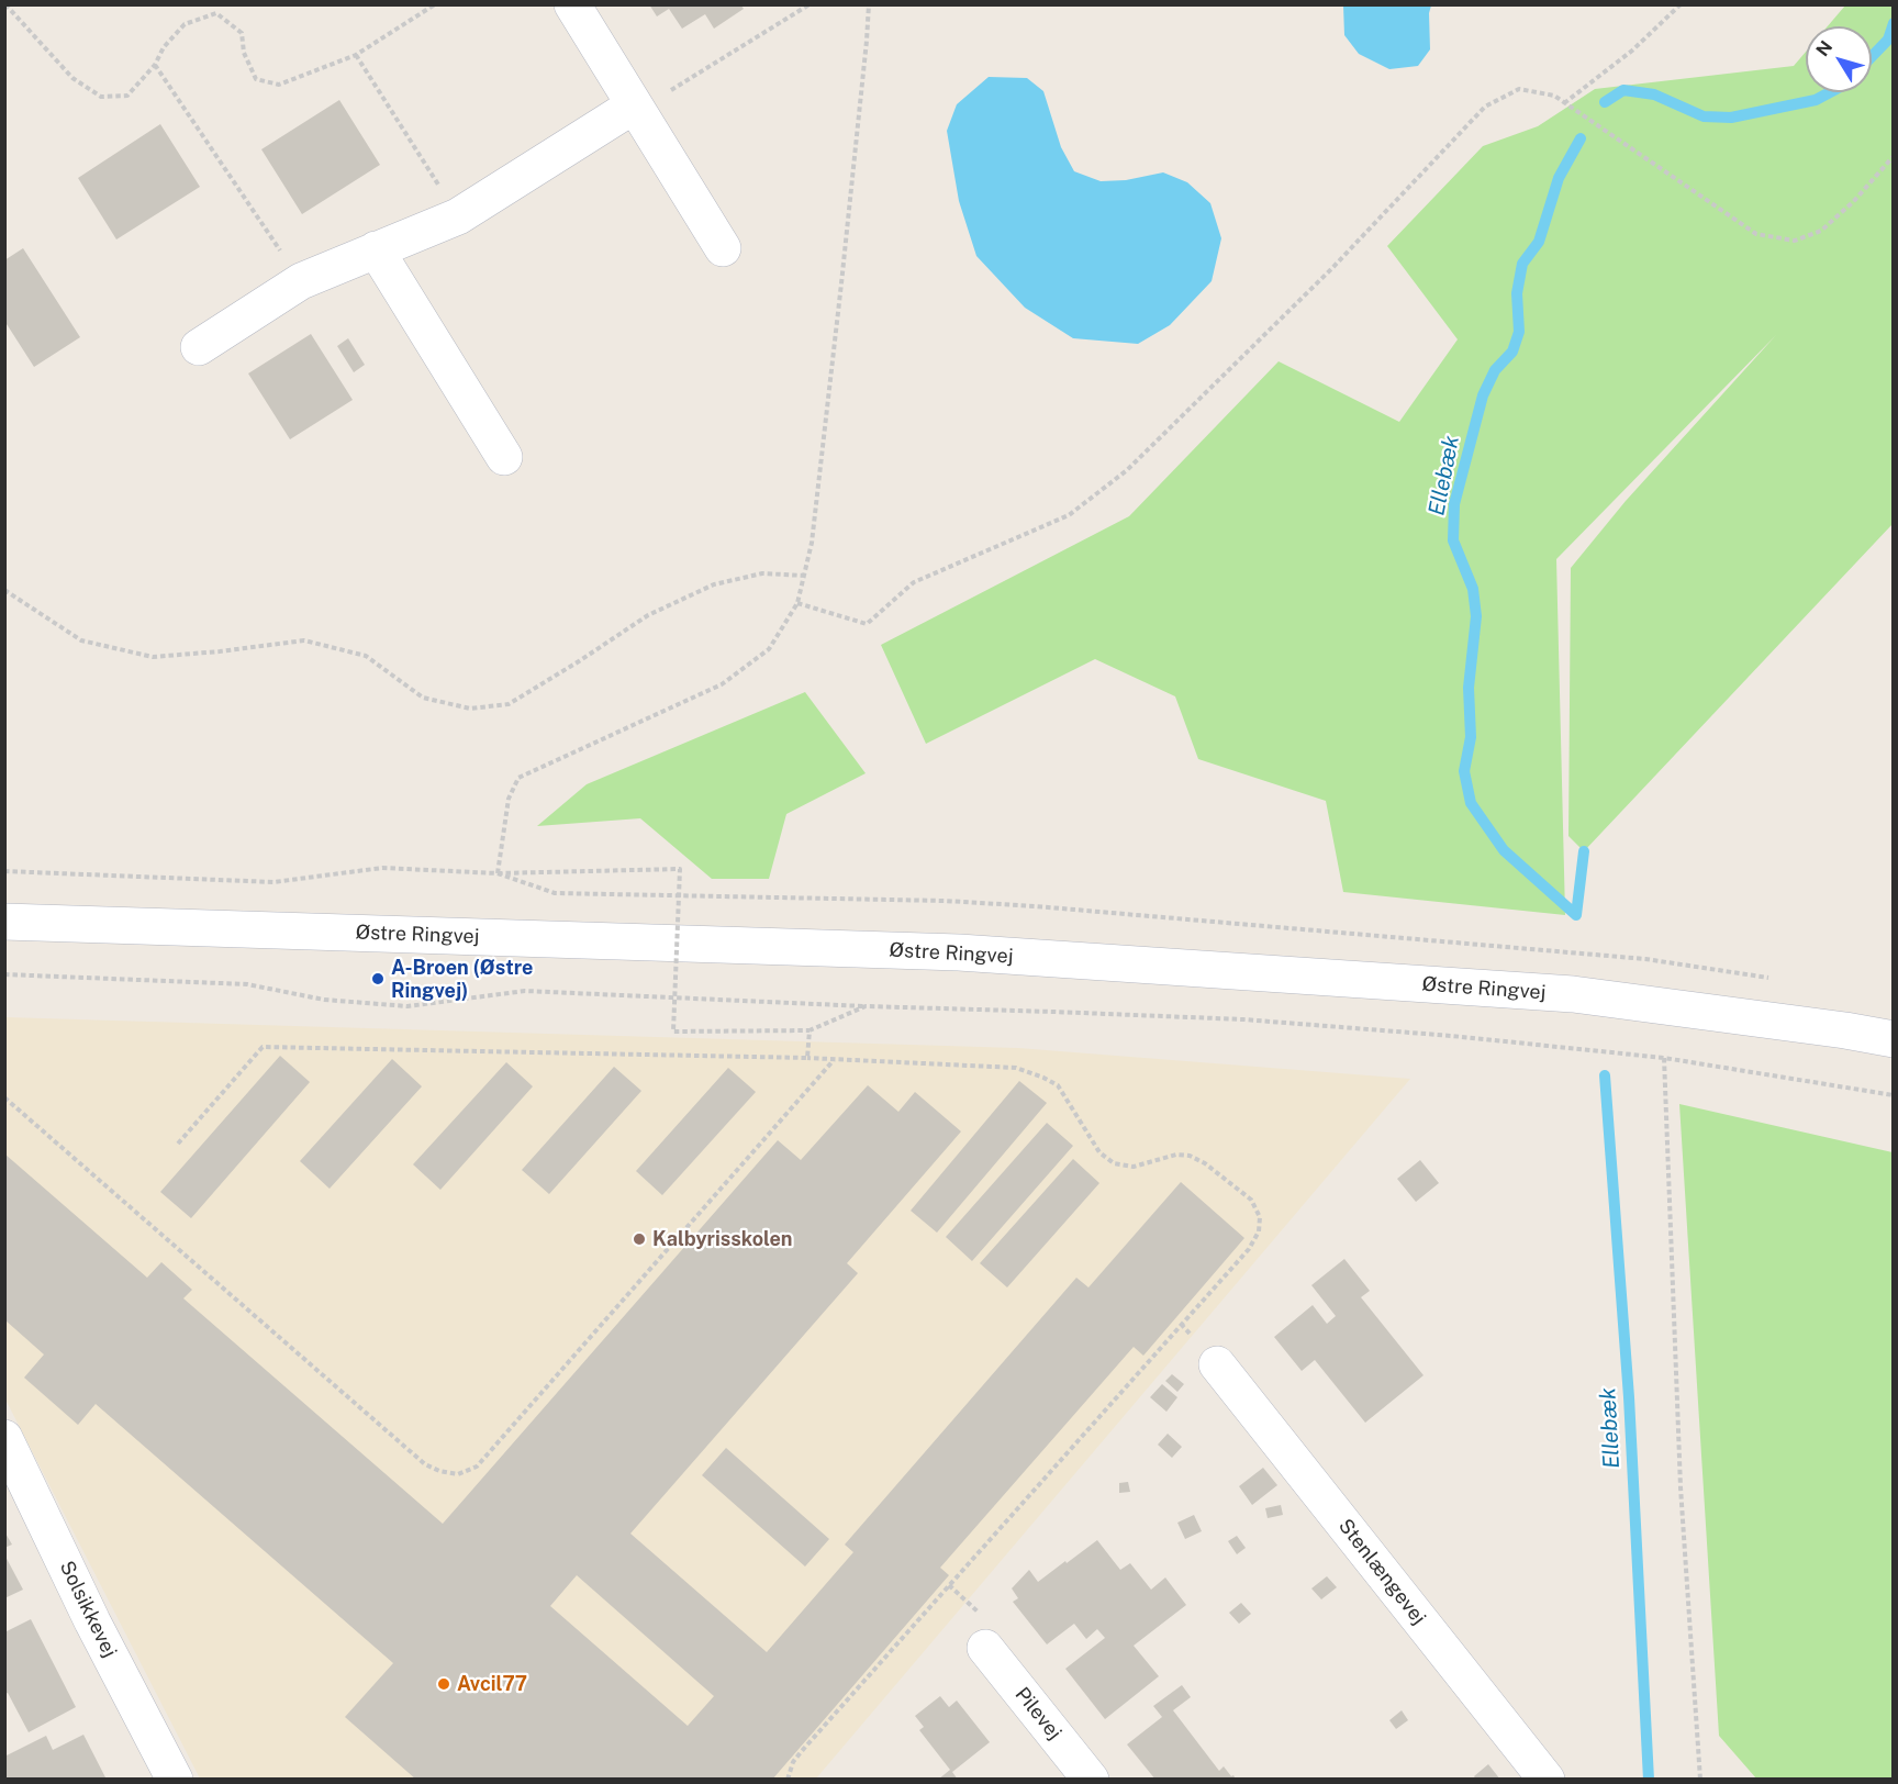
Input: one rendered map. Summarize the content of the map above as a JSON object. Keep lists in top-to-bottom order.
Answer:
{
  "streets": {
    "street": [
      "Østre Ringvej",
      "Stenlængevej",
      "Solsikkevej",
      "Pilevej"
    ]
  },
  "water": ["Ellebæk"],
  "places": ["A-Broen (Østre Ringvej)", "Kalbyrisskolen", "Avcil77"],
  "north": "top left"
}
